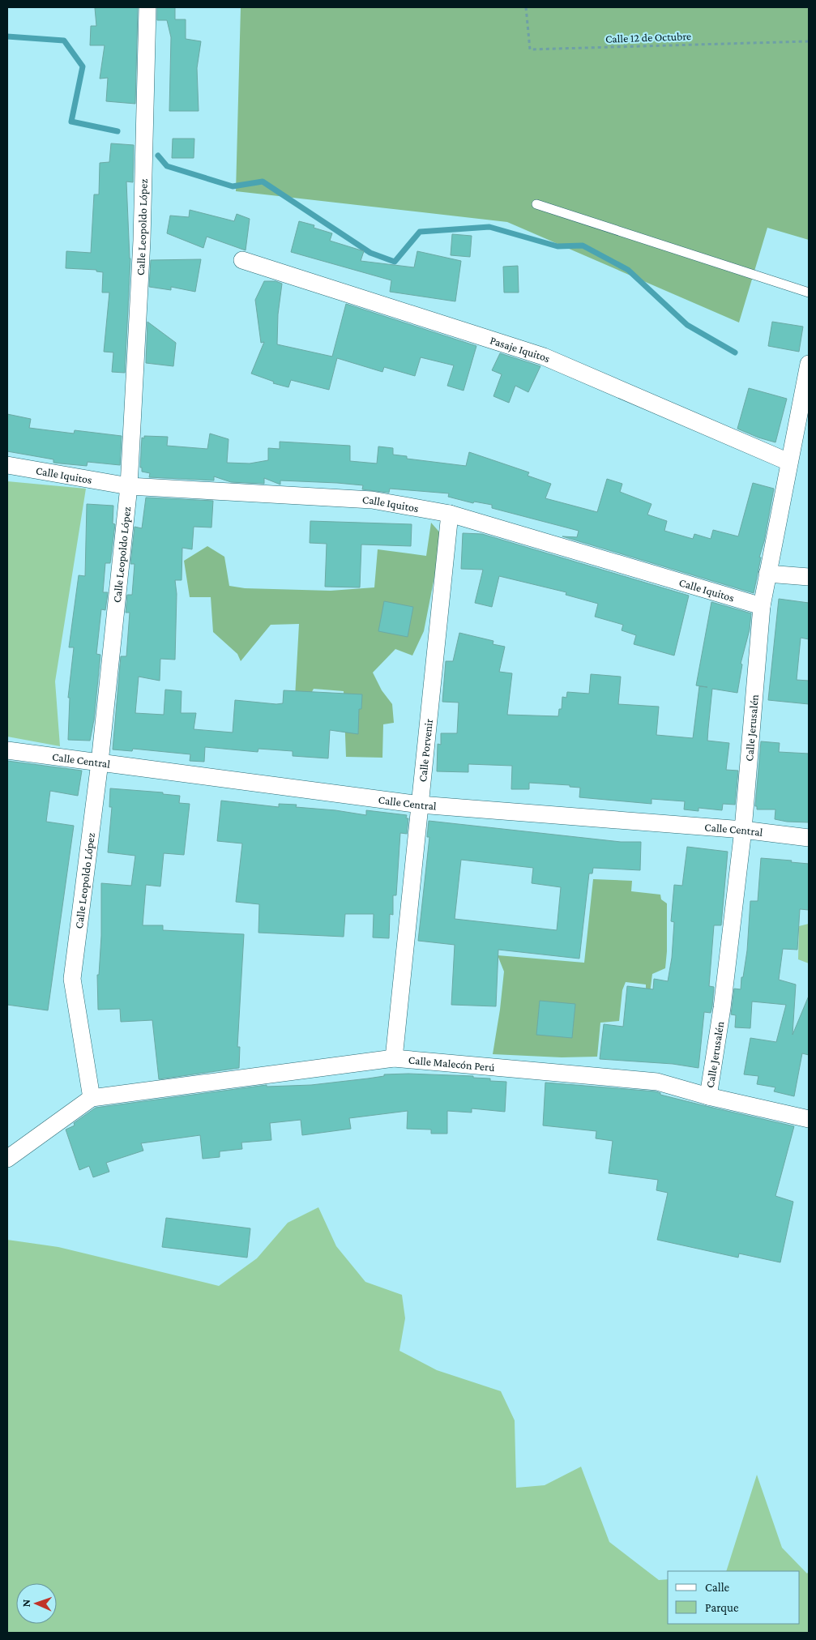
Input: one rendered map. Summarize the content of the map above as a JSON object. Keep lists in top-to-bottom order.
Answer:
{
  "streets": {
    "street": [
      "Calle Leopoldo López",
      "Pasaje Iquitos",
      "Calle Iquitos",
      "Calle Jerusalén",
      "Calle Porvenir",
      "Calle Central",
      "Calle Malecón Perú"
    ],
    "path": ["Calle 12 de Octubre"]
  },
  "crossings": [
    ["Calle Leopoldo López", "Calle Iquitos"],
    ["Calle Leopoldo López", "Calle Central"],
    ["Calle Leopoldo López", "Calle Malecón Perú"],
    ["Pasaje Iquitos", "Calle Jerusalén"],
    ["Calle Iquitos", "Calle Jerusalén"],
    ["Calle Iquitos", "Calle Porvenir"],
    ["Calle Jerusalén", "Calle Central"],
    ["Calle Jerusalén", "Calle Malecón Perú"],
    ["Calle Porvenir", "Calle Central"],
    ["Calle Porvenir", "Calle Malecón Perú"]
  ],
  "legend": ["Calle", "Parque"],
  "north": "left"
}
